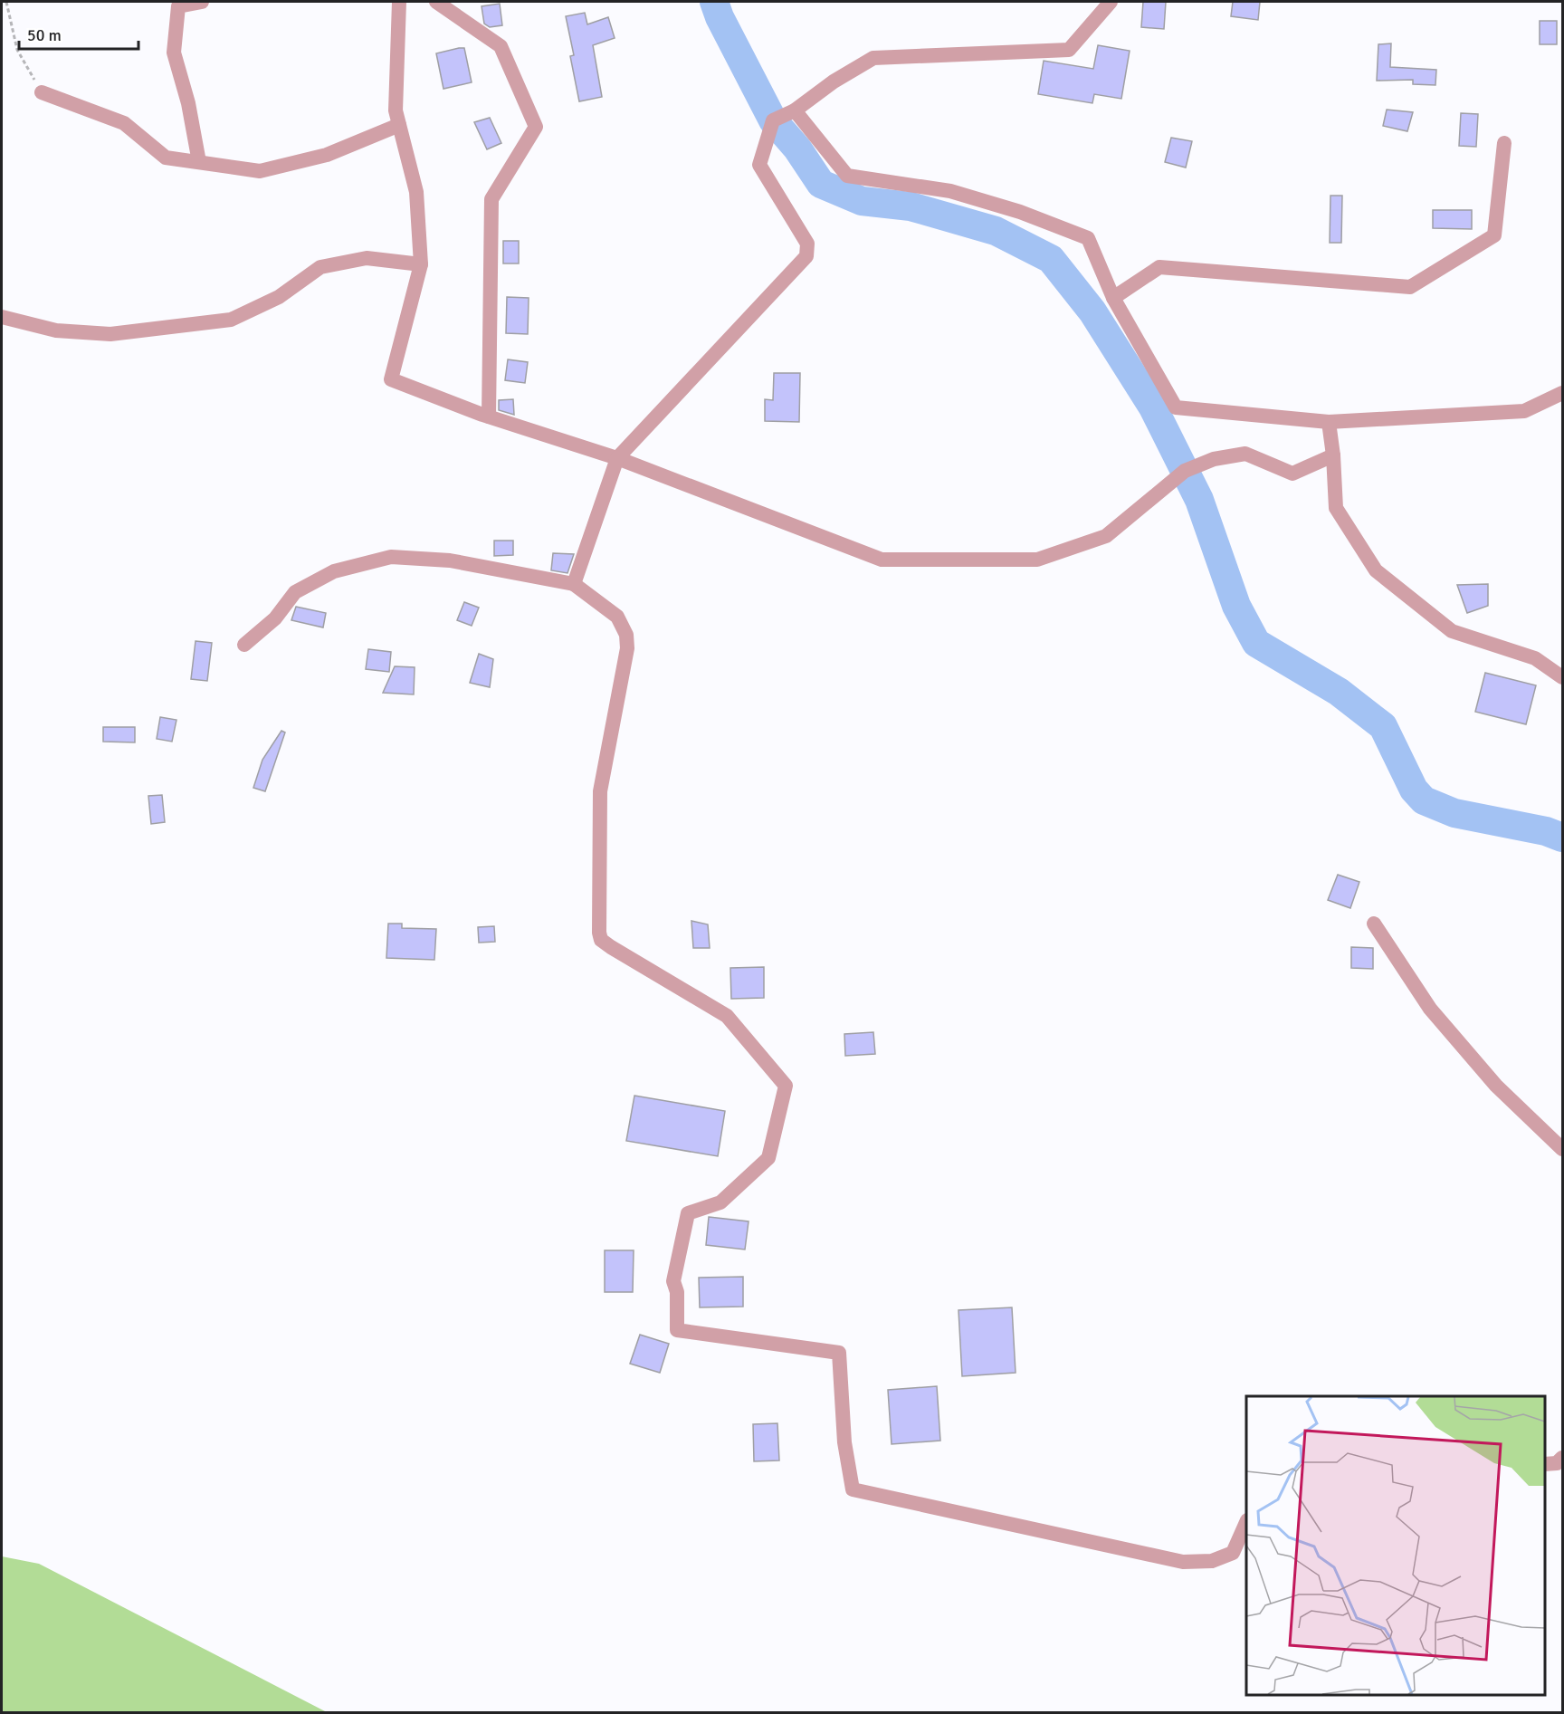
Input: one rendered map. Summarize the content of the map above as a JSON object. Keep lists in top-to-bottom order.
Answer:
{
  "scale_bar": "50 m"
}
